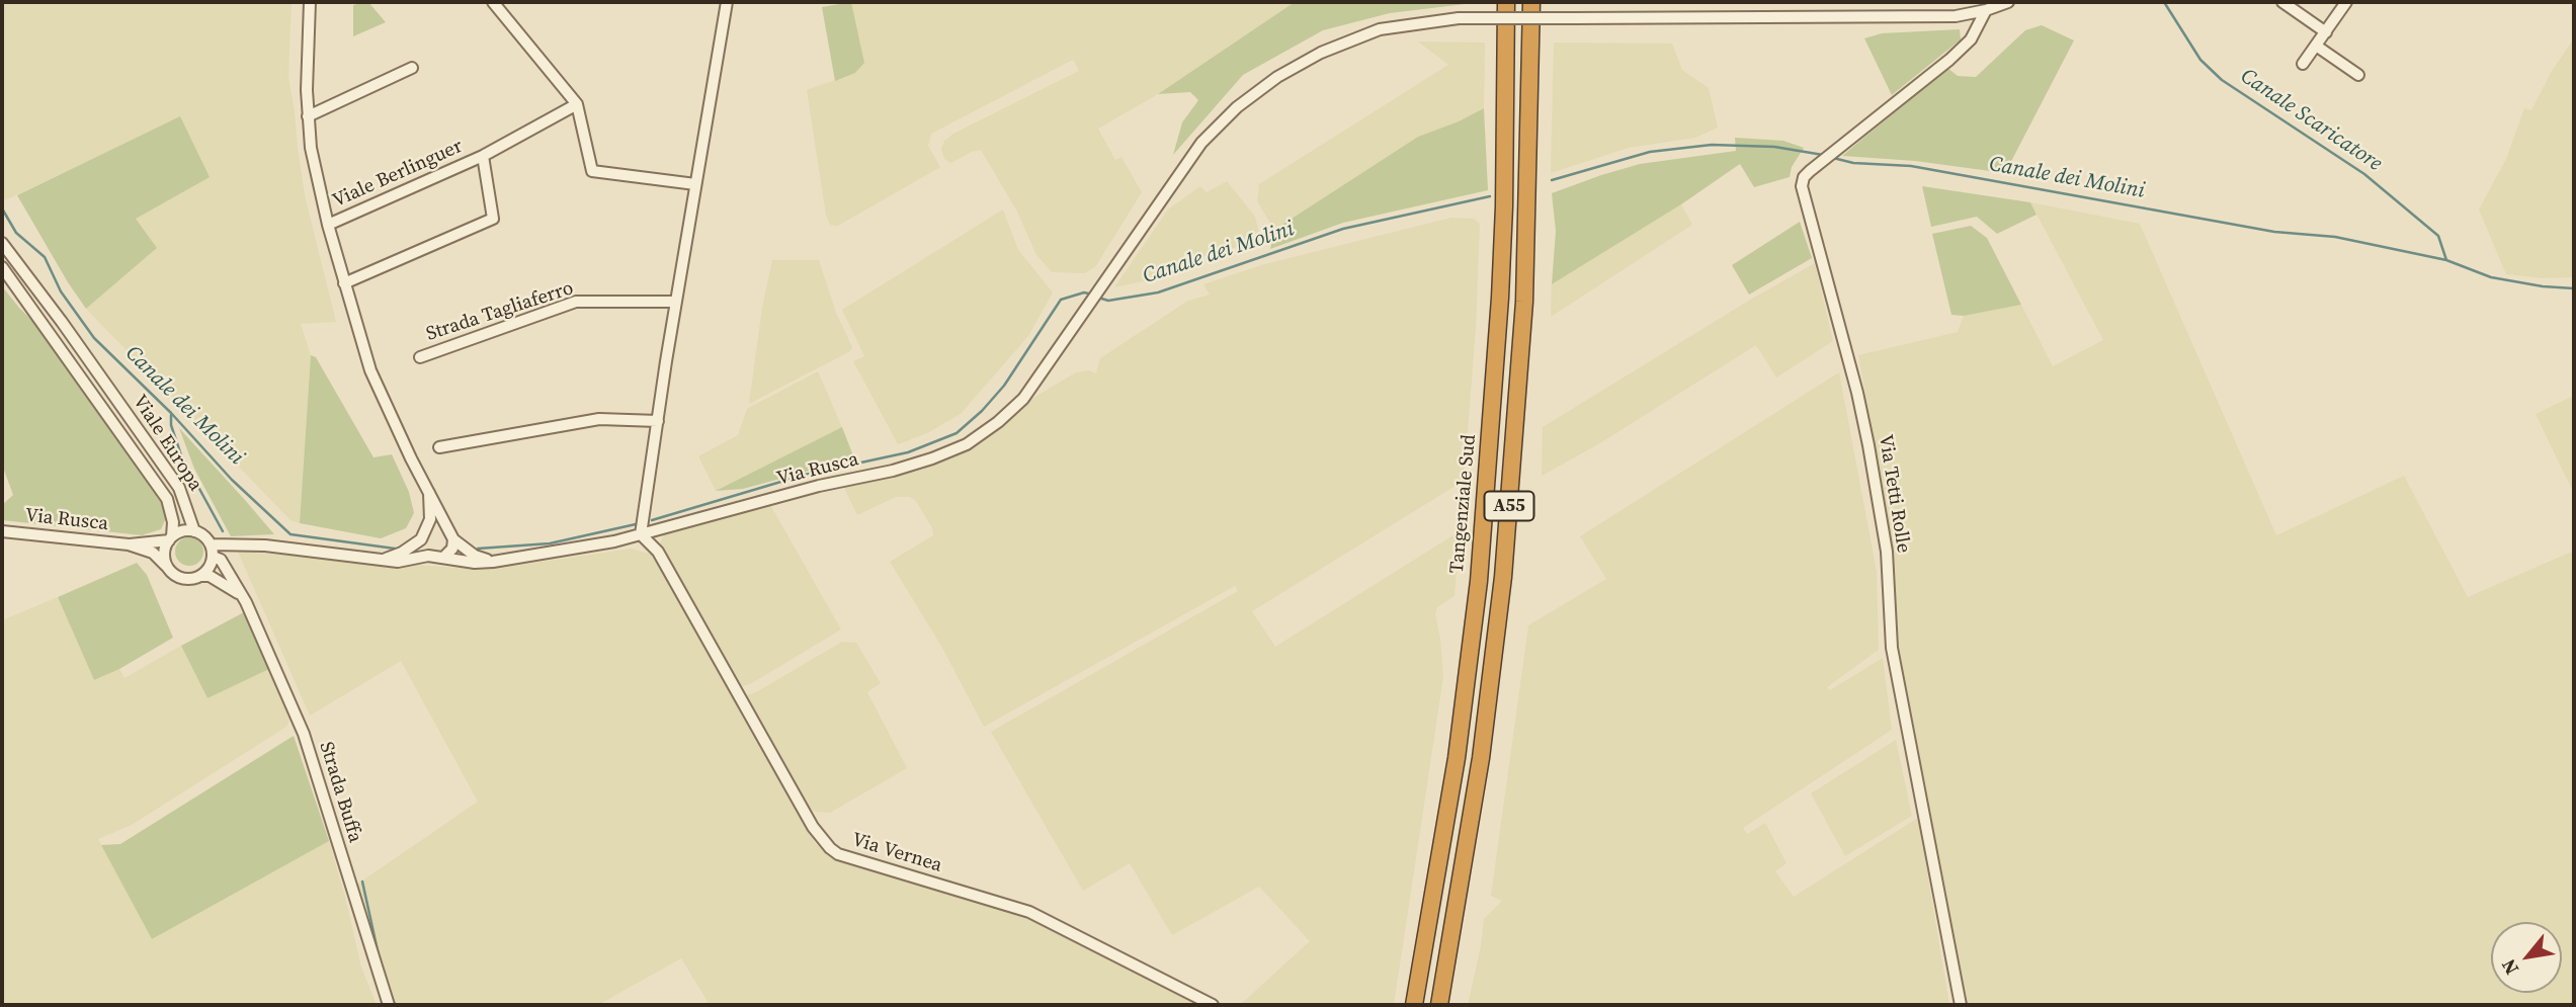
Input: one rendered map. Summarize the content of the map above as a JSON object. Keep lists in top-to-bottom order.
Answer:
{
  "streets": {
    "highway": ["Tangenziale Sud", "A55"],
    "street": [
      "Viale Berlinguer",
      "Strada Tagliaferro",
      "Viale Europa",
      "Via Rusca",
      "Via Tetti Rolle",
      "Strada Buffa",
      "Via Vernea"
    ]
  },
  "crossings": [
    ["Viale Berlinguer", "Via Rusca"],
    ["Viale Europa", "Via Rusca"],
    ["Viale Europa", "Strada Buffa"],
    ["Via Rusca", "Via Tetti Rolle"],
    ["Via Rusca", "Strada Buffa"],
    ["Via Rusca", "Via Vernea"]
  ],
  "water": ["Canale Scaricatore", "Canale dei Molini"],
  "north": "bottom left"
}
